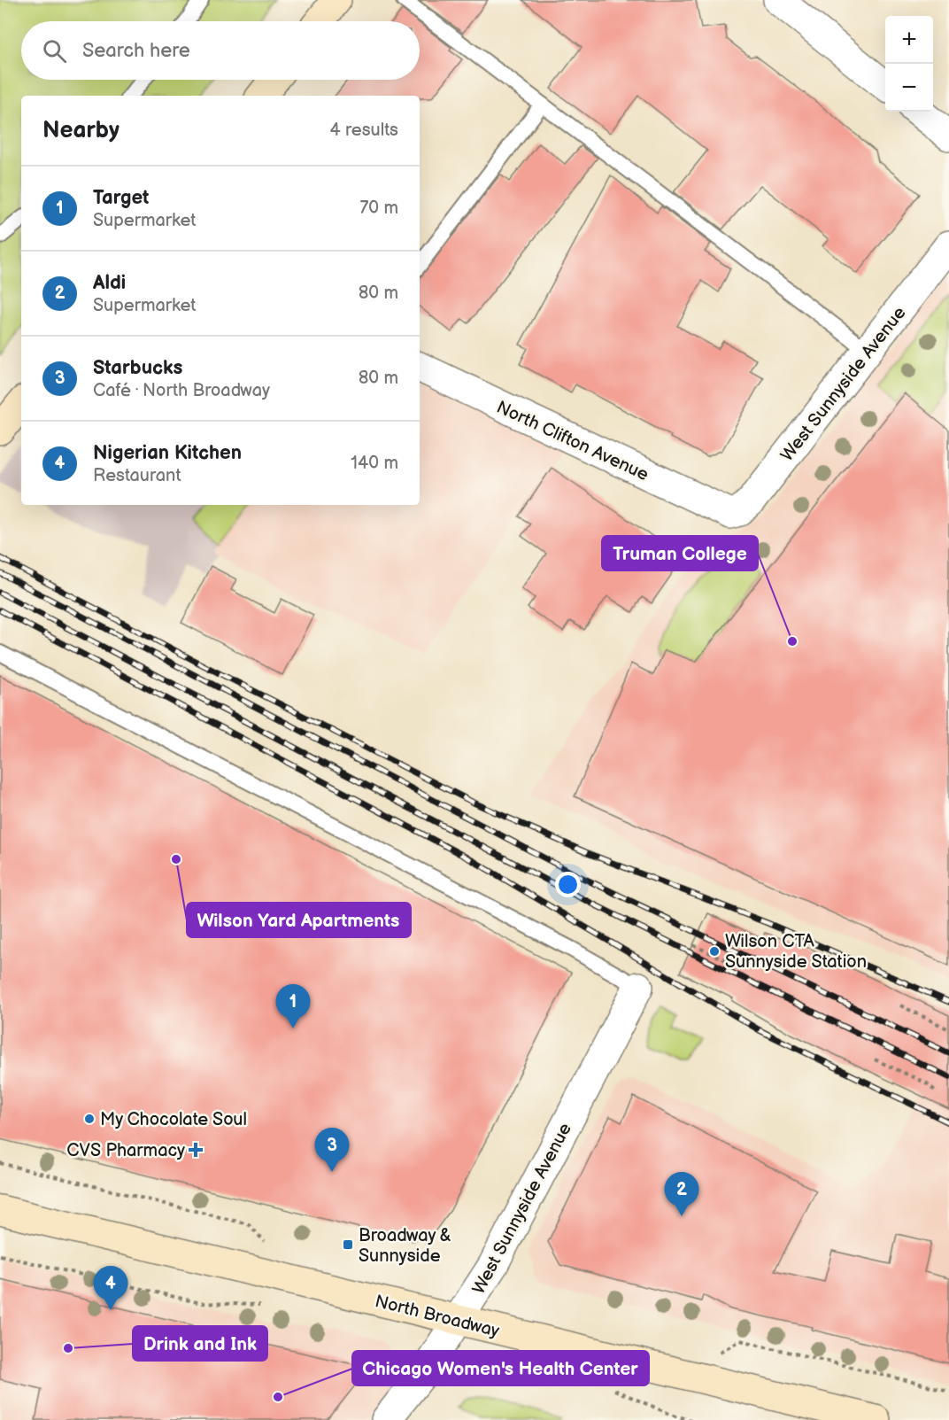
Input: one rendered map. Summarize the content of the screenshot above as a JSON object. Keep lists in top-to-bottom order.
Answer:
{
  "streets": {
    "main road": ["North Broadway"],
    "street": ["West Sunnyside Avenue", "North Clifton Avenue"]
  },
  "crossings": [
    ["West Sunnyside Avenue", "North Clifton Avenue"],
    ["West Sunnyside Avenue", "North Broadway"]
  ],
  "places": {
    "other": [
      "Truman College",
      "Wilson Yard Apartments",
      "Wilson CTA Sunnyside Station",
      "My Chocolate Soul",
      "Drink and Ink",
      "Chicago Women's Health Center"
    ],
    "health": ["CVS Pharmacy"],
    "transit": ["Broadway & Sunnyside"]
  },
  "page": {
    "map_buttons": ["+", "−"],
    "search": "Search here",
    "heading": ["Nearby", "4 results"],
    "list": [
      {
        "mark": "1",
        "name": "Target",
        "note": "Supermarket",
        "value": "70 m"
      },
      {
        "mark": "2",
        "name": "Aldi",
        "note": "Supermarket",
        "value": "80 m"
      },
      {
        "mark": "3",
        "name": "Starbucks",
        "note": "Café · North Broadway",
        "value": "80 m"
      },
      {
        "mark": "4",
        "name": "Nigerian Kitchen",
        "note": "Restaurant",
        "value": "140 m"
      }
    ],
    "pins": [
      "1",
      "3",
      "2",
      "4"
    ]
  }
}
